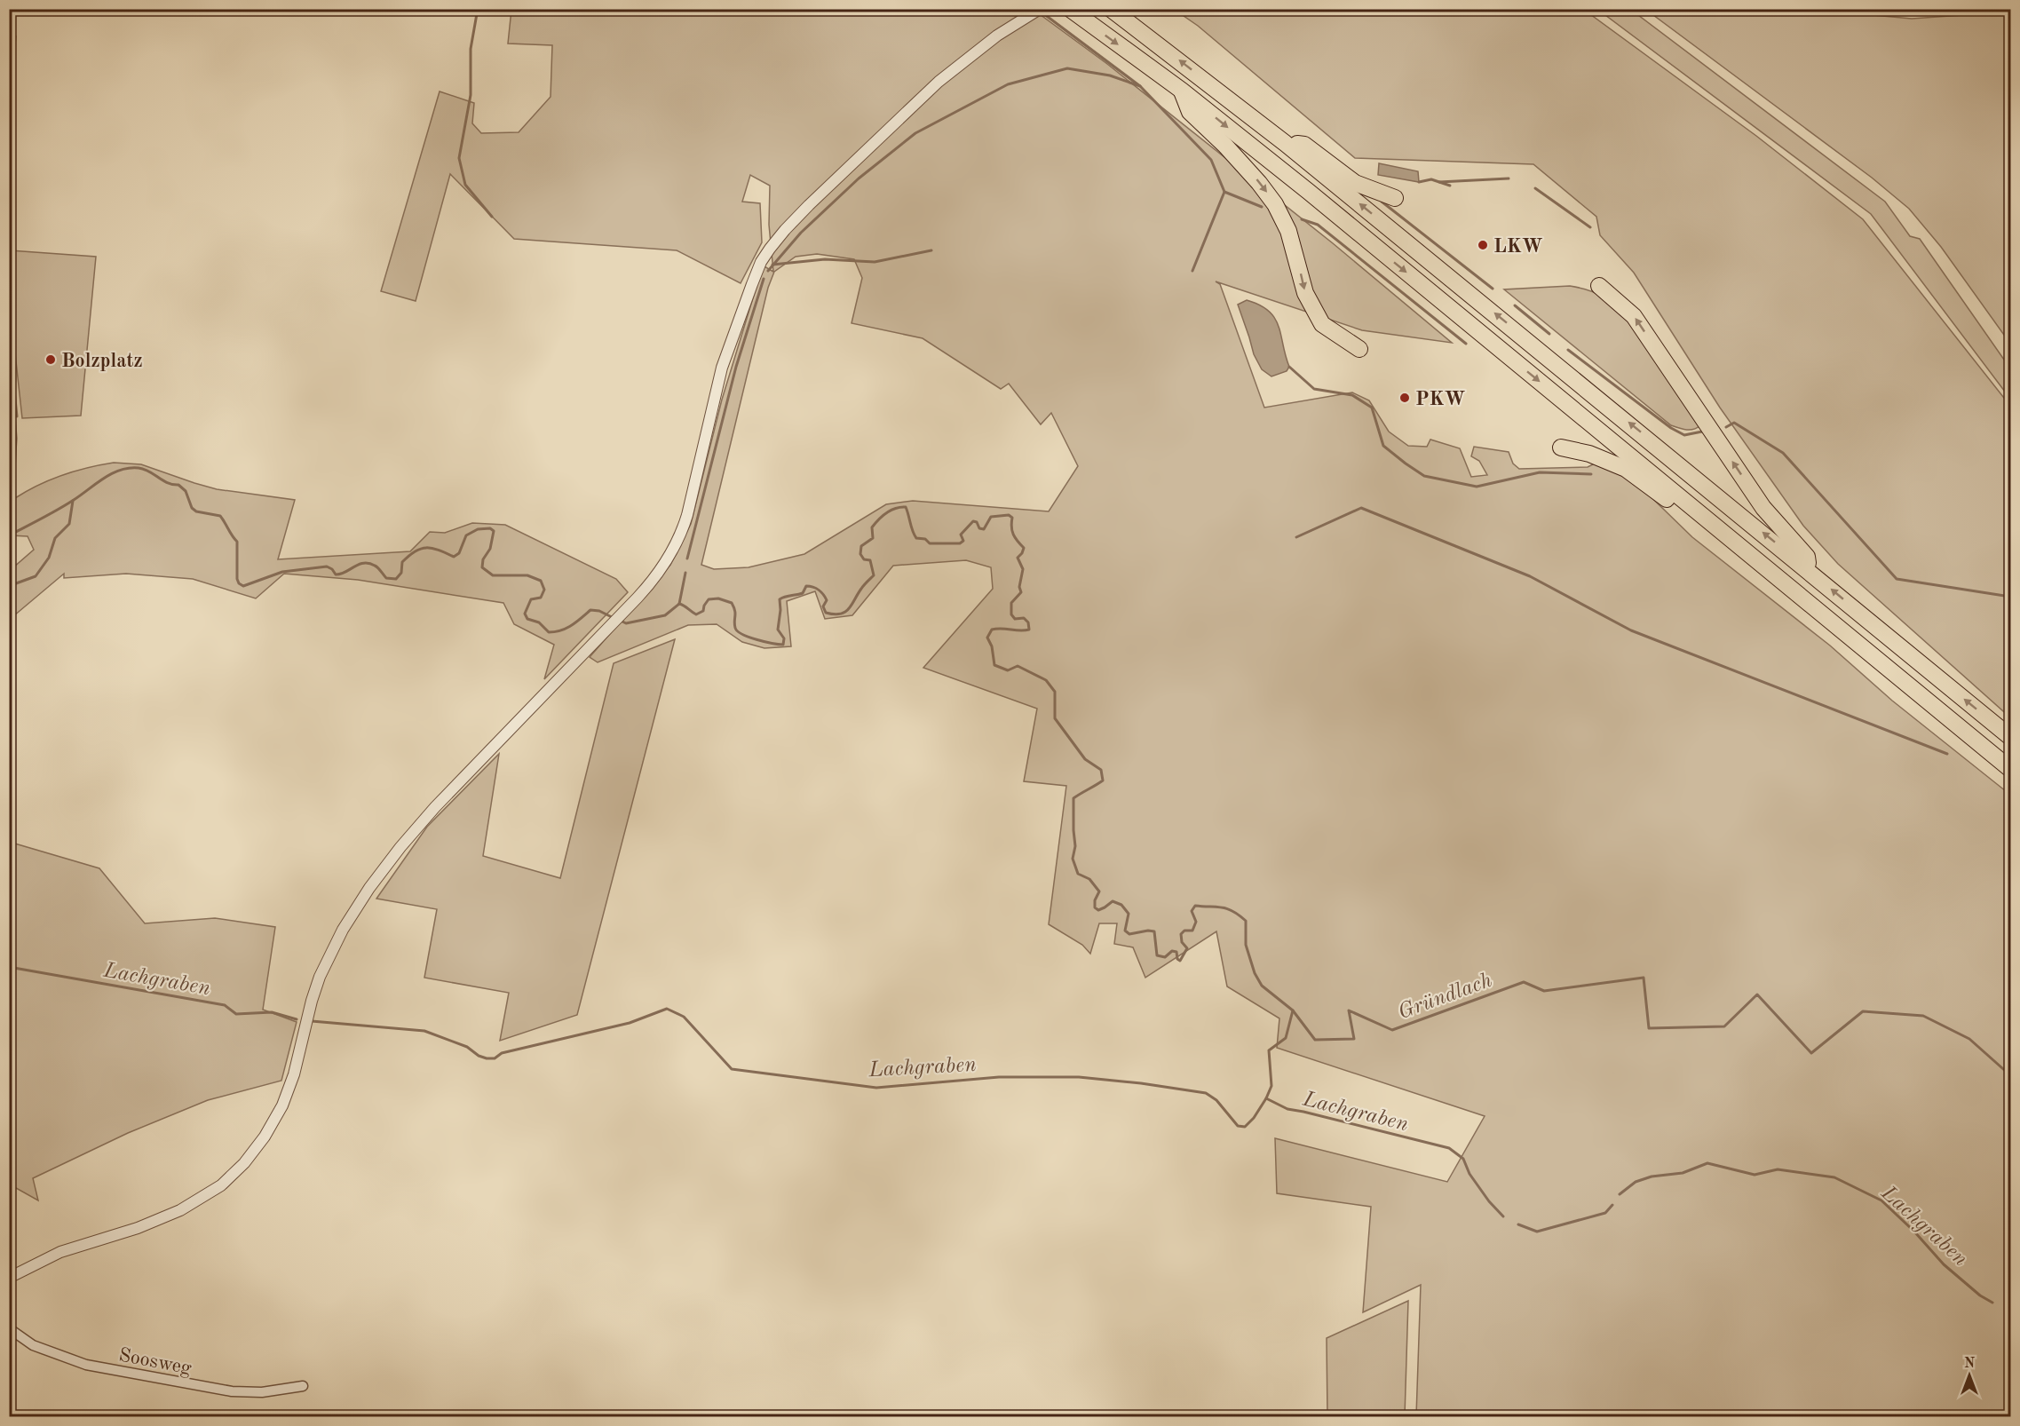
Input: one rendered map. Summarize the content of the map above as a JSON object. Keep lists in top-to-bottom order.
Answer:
{
  "streets": {
    "street": ["Soosweg"]
  },
  "water": ["Lachgraben", "Gründlach"],
  "places": ["LKW", "Bolzplatz", "PKW"],
  "north": "top"
}
